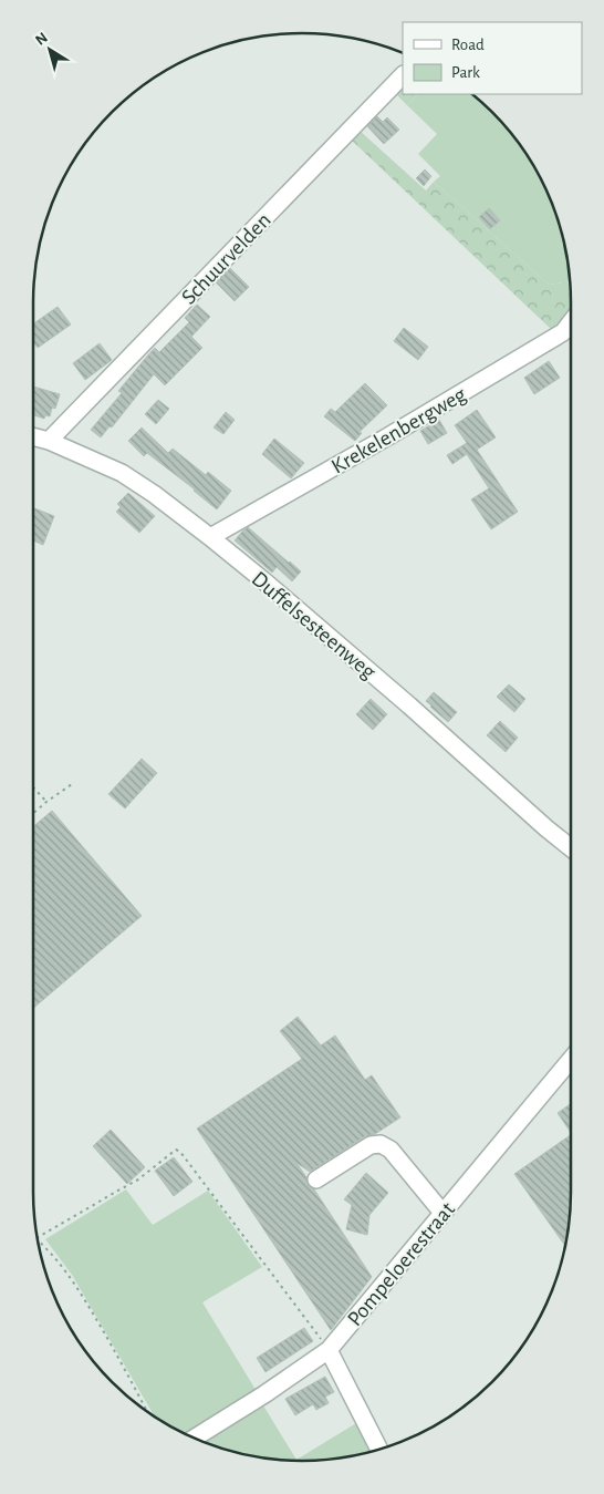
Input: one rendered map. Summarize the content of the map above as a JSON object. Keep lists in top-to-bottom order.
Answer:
{
  "streets": {
    "street": [
      "Schuurvelden",
      "Krekelenbergweg",
      "Duffelsesteenweg",
      "Pompeloerestraat"
    ]
  },
  "crossings": [
    ["Schuurvelden", "Duffelsesteenweg"],
    ["Krekelenbergweg", "Duffelsesteenweg"]
  ],
  "legend": ["Road", "Park"],
  "north": "top left"
}
